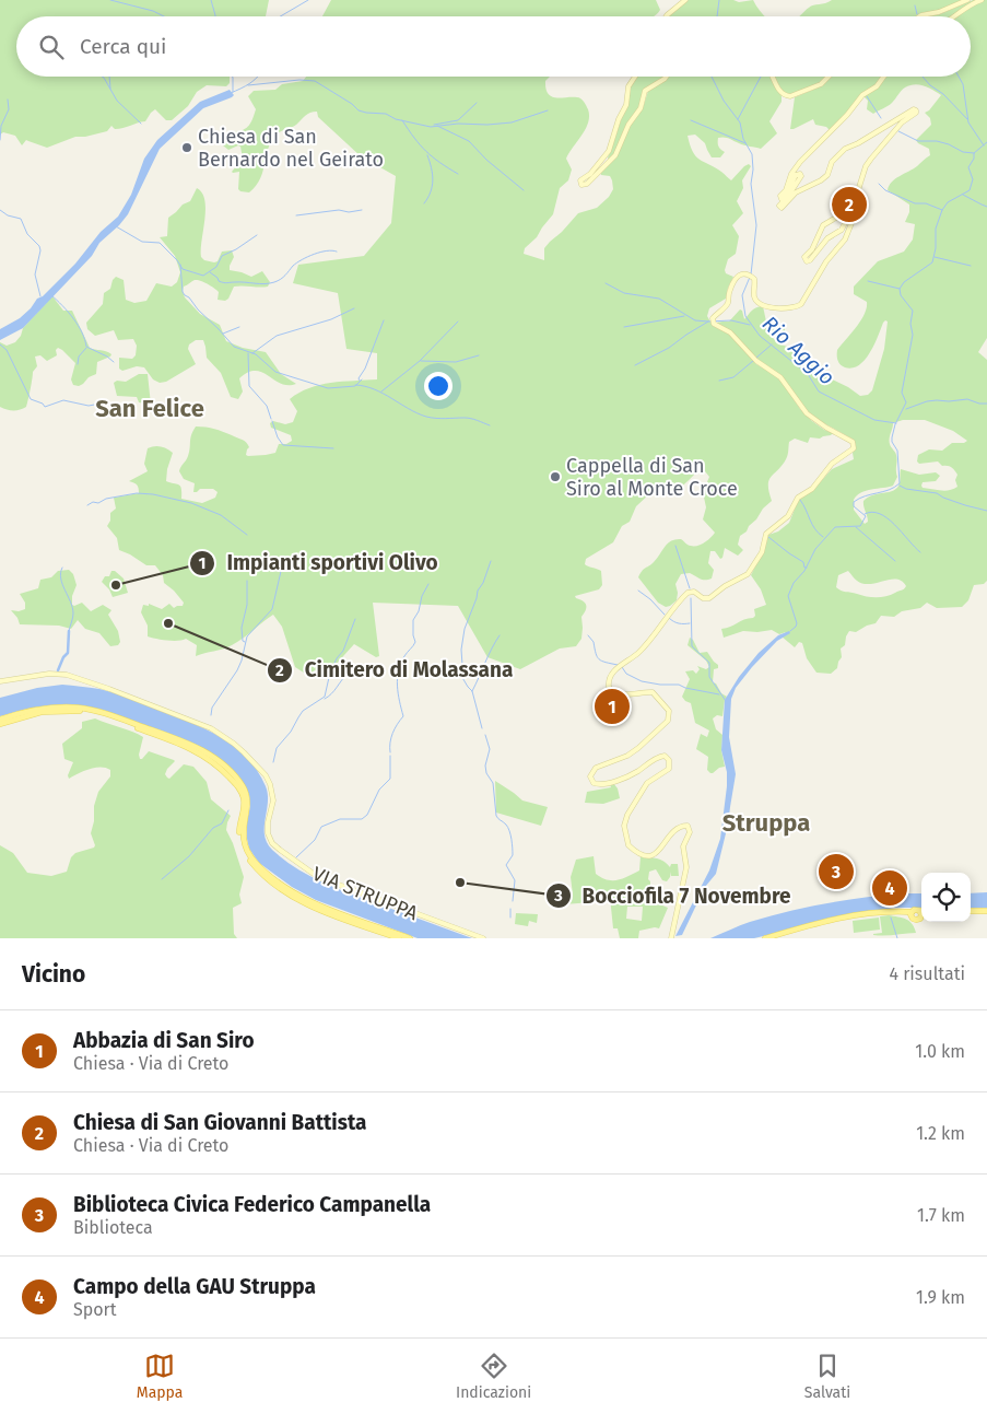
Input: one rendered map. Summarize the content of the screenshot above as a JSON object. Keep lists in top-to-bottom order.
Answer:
{
  "streets": {
    "main road": ["VIA STRUPPA"]
  },
  "districts": ["San Felice", "Struppa"],
  "water": ["Rio Aggio"],
  "places": [
    "Chiesa di San Bernardo nel Geirato",
    "Cappella di San Siro al Monte Croce",
    "Impianti sportivi Olivo",
    "Cimitero di Molassana",
    "Bocciofila 7 Novembre"
  ],
  "page": {
    "search": "Cerca qui",
    "pins": [
      "2",
      "1",
      "3",
      "4"
    ],
    "heading": ["Vicino", "4 risultati"],
    "list": [
      {
        "mark": "1",
        "name": "Abbazia di San Siro",
        "note": "Chiesa · Via di Creto",
        "value": "1.0 km"
      },
      {
        "mark": "2",
        "name": "Chiesa di San Giovanni Battista",
        "note": "Chiesa · Via di Creto",
        "value": "1.2 km"
      },
      {
        "mark": "3",
        "name": "Biblioteca Civica Federico Campanella",
        "note": "Biblioteca",
        "value": "1.7 km"
      },
      {
        "mark": "4",
        "name": "Campo della GAU Struppa",
        "note": "Sport",
        "value": "1.9 km"
      }
    ],
    "nav": ["Mappa", "Indicazioni", "Salvati"]
  }
}
